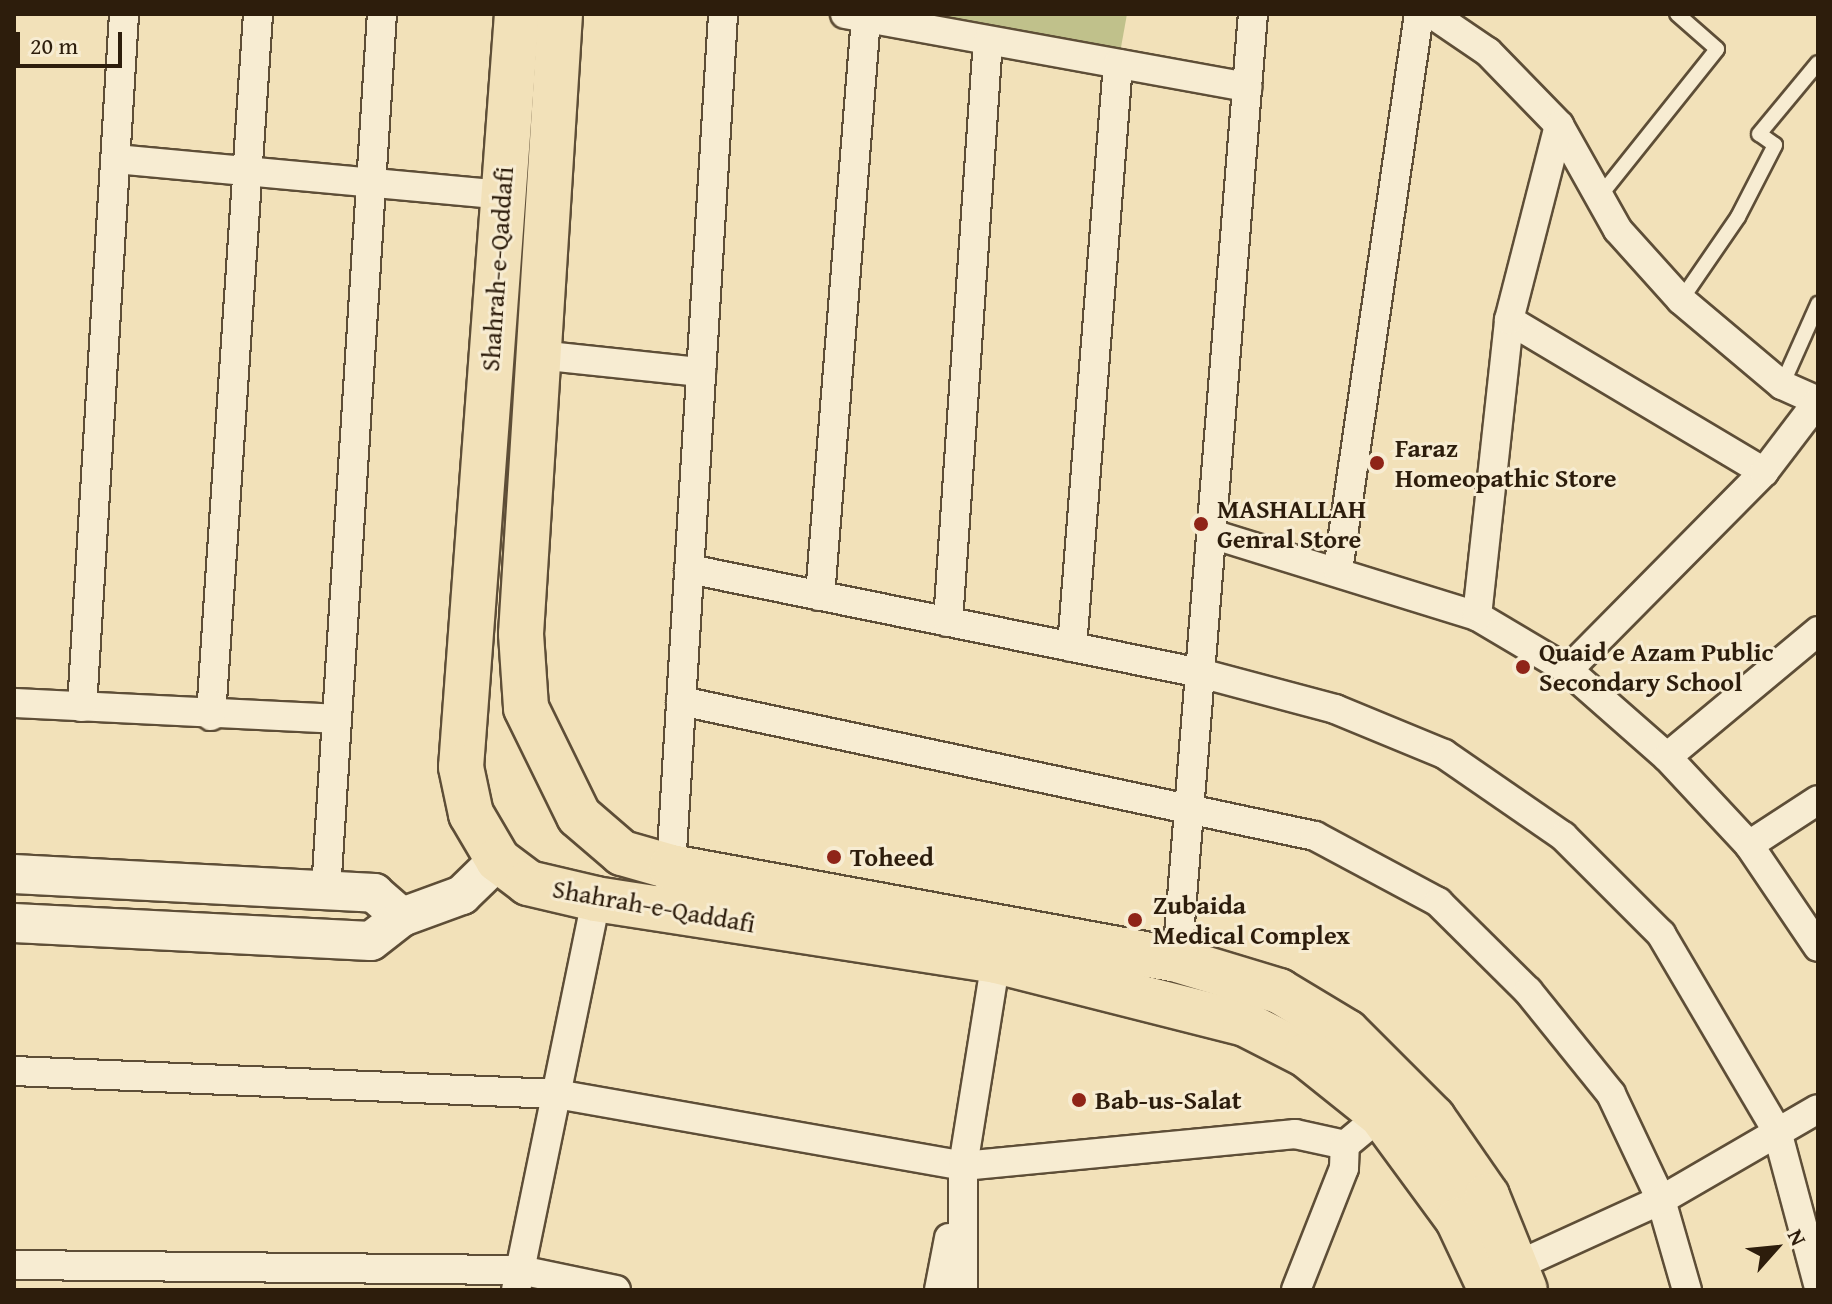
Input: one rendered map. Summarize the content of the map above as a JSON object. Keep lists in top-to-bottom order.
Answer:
{
  "streets": {
    "main road": ["Shahrah-e-Qaddafi"]
  },
  "places": [
    "Faraz Homeopathic Store",
    "MASHALLAH Genral Store",
    "Quaid e Azam Public Secondary School",
    "Toheed",
    "Zubaida Medical Complex",
    "Bab-us-Salat"
  ],
  "scale_bar": "20 m",
  "north": "top right"
}
